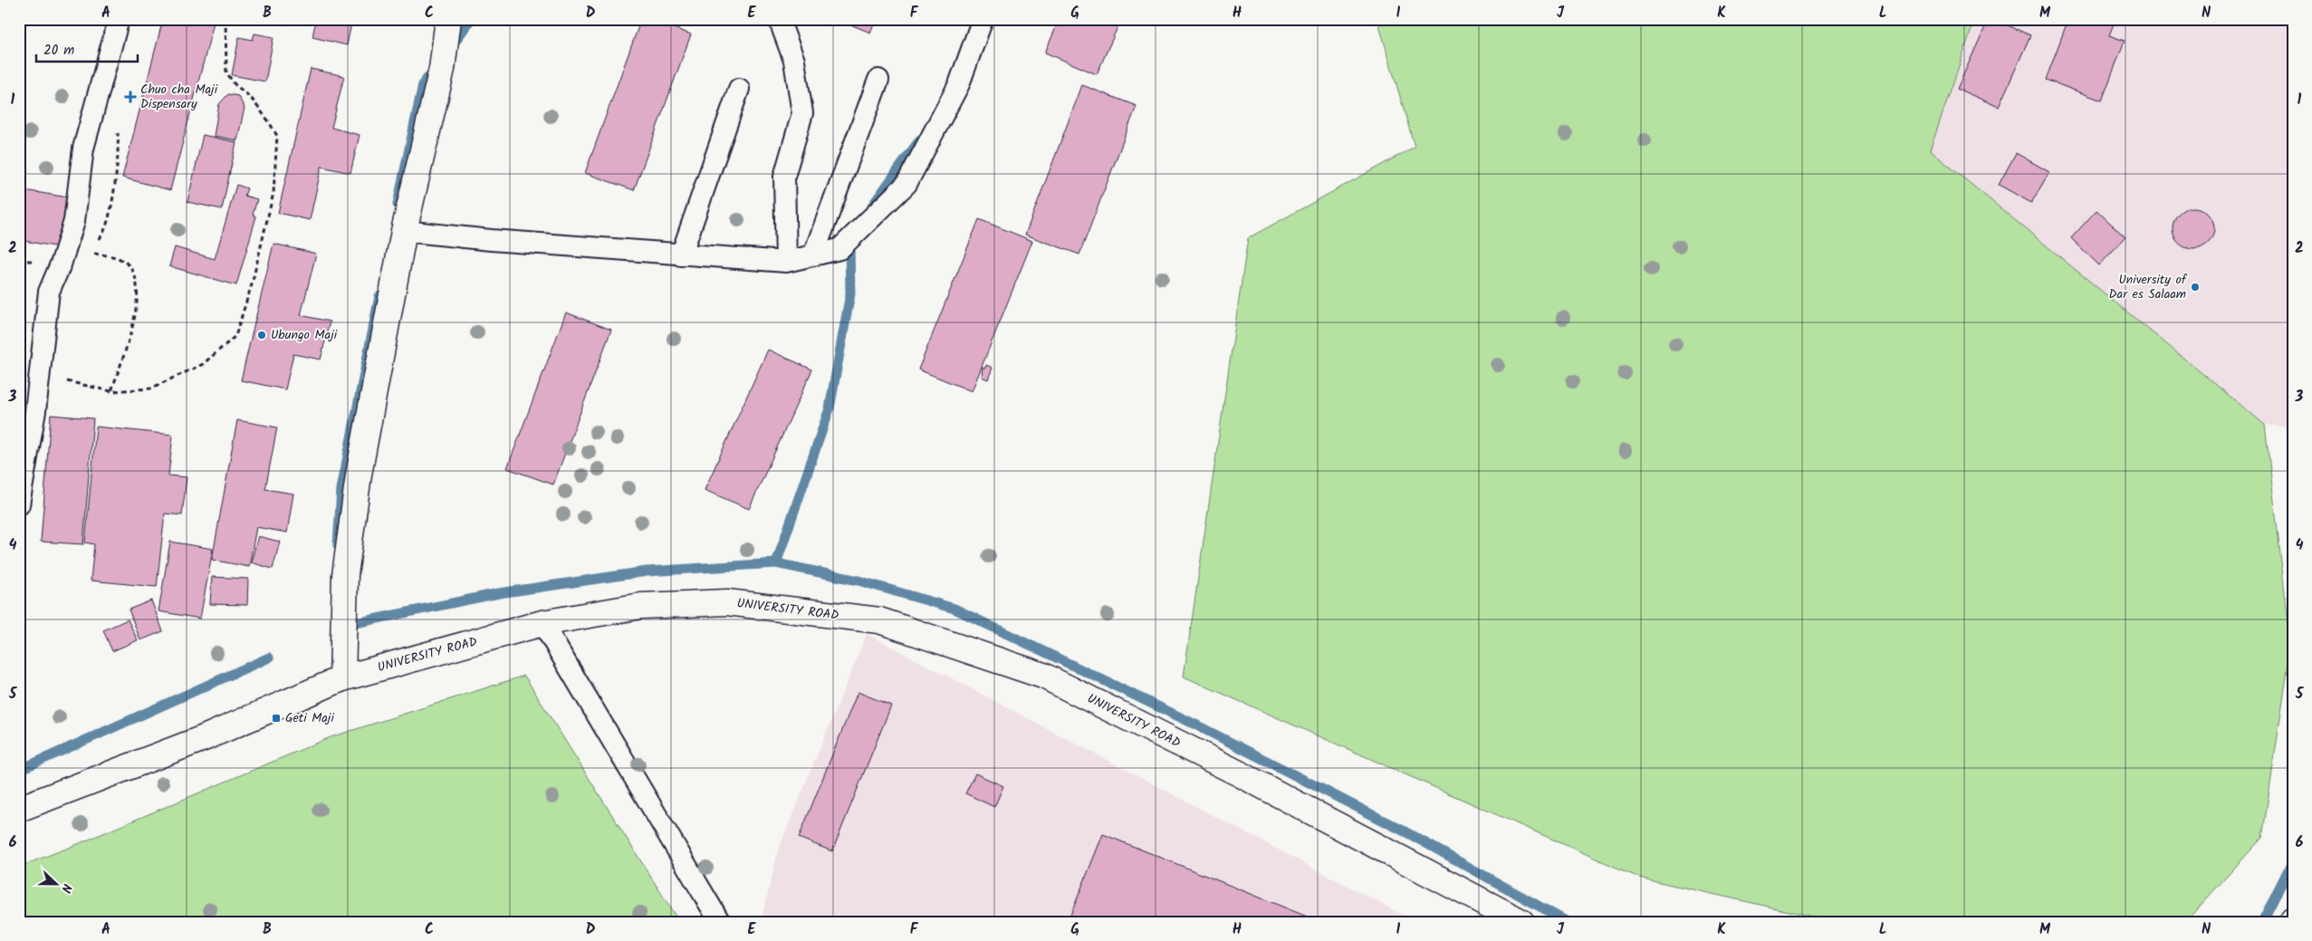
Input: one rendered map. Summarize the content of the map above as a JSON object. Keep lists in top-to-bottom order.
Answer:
{
  "streets": {
    "street": ["UNIVERSITY ROAD"]
  },
  "places": {
    "health": ["Chuo cha Maji Dispensary"],
    "other": ["University of Dar es Salaam", "Ubungo Maji"],
    "transit": ["Geti Maji"]
  },
  "scale_bar": "20 m",
  "north": "right",
  "grid": {
    "columns": [
      "A",
      "B",
      "C",
      "D",
      "E",
      "F",
      "G",
      "H",
      "I",
      "J",
      "K",
      "L",
      "M",
      "N"
    ],
    "rows": [
      "1",
      "2",
      "3",
      "4",
      "5",
      "6"
    ]
  }
}
